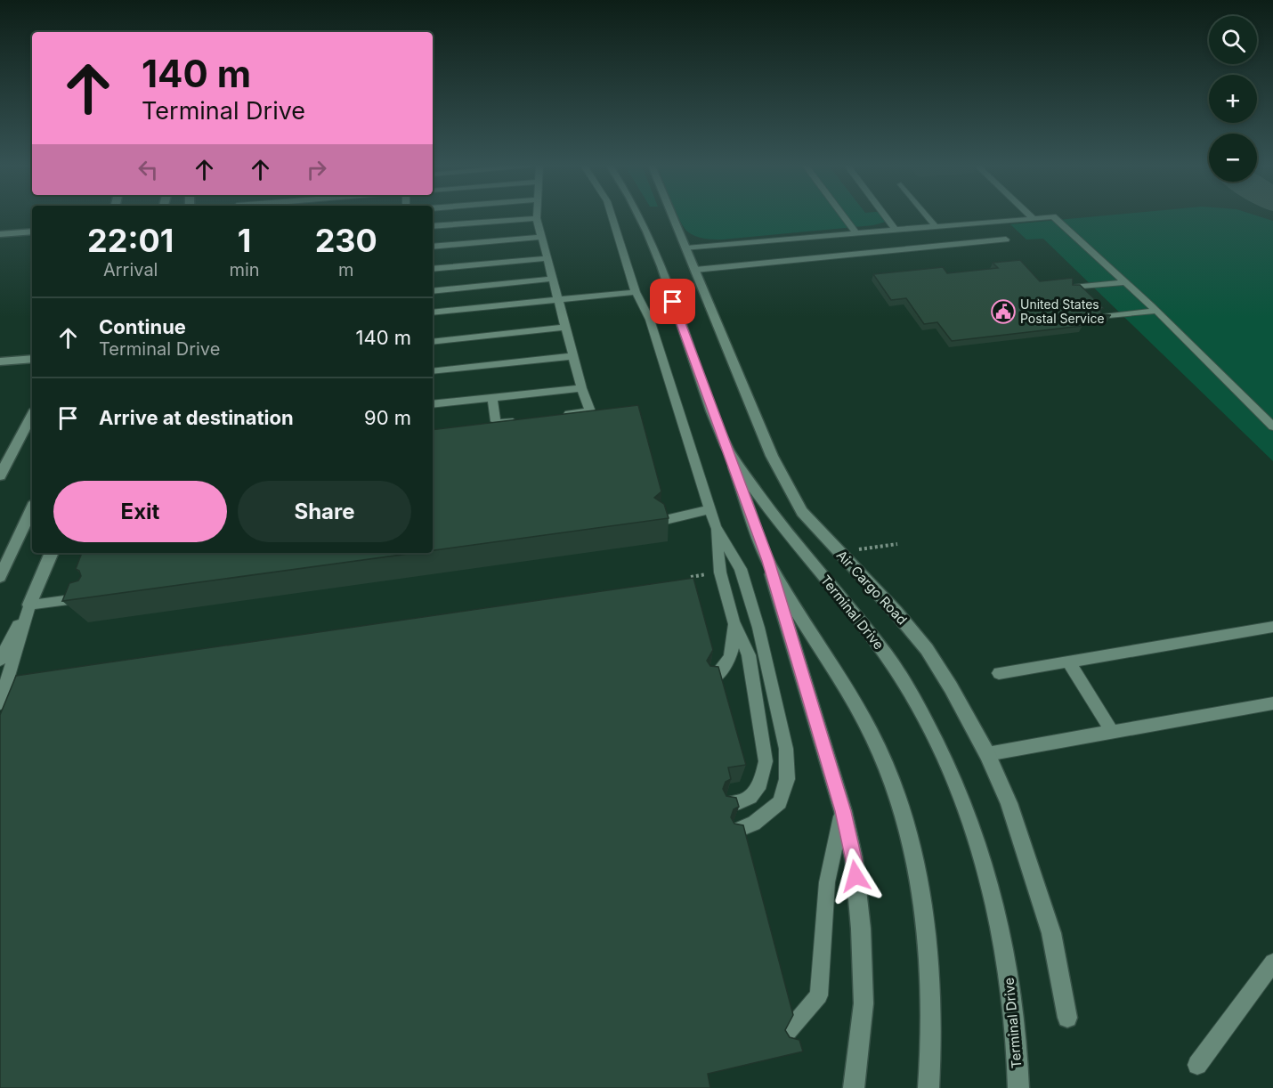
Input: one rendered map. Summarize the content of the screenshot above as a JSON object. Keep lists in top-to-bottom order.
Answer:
{
  "streets": {
    "main road": ["Air Cargo Road", "Terminal Drive"]
  },
  "places": {
    "public building": ["United States Postal Service"]
  },
  "page": {
    "map_buttons": ["+", "−"],
    "turn": ["140 m", "Terminal Drive"],
    "eta": [
      "22:01",
      "Arrival",
      "1",
      "min",
      "230",
      "m"
    ],
    "list": [
      {
        "name": "Continue",
        "note": "Terminal Drive",
        "value": "140 m"
      },
      {
        "name": "Arrive at destination",
        "value": "90 m"
      }
    ],
    "buttons": ["Exit", "Share"]
  }
}
